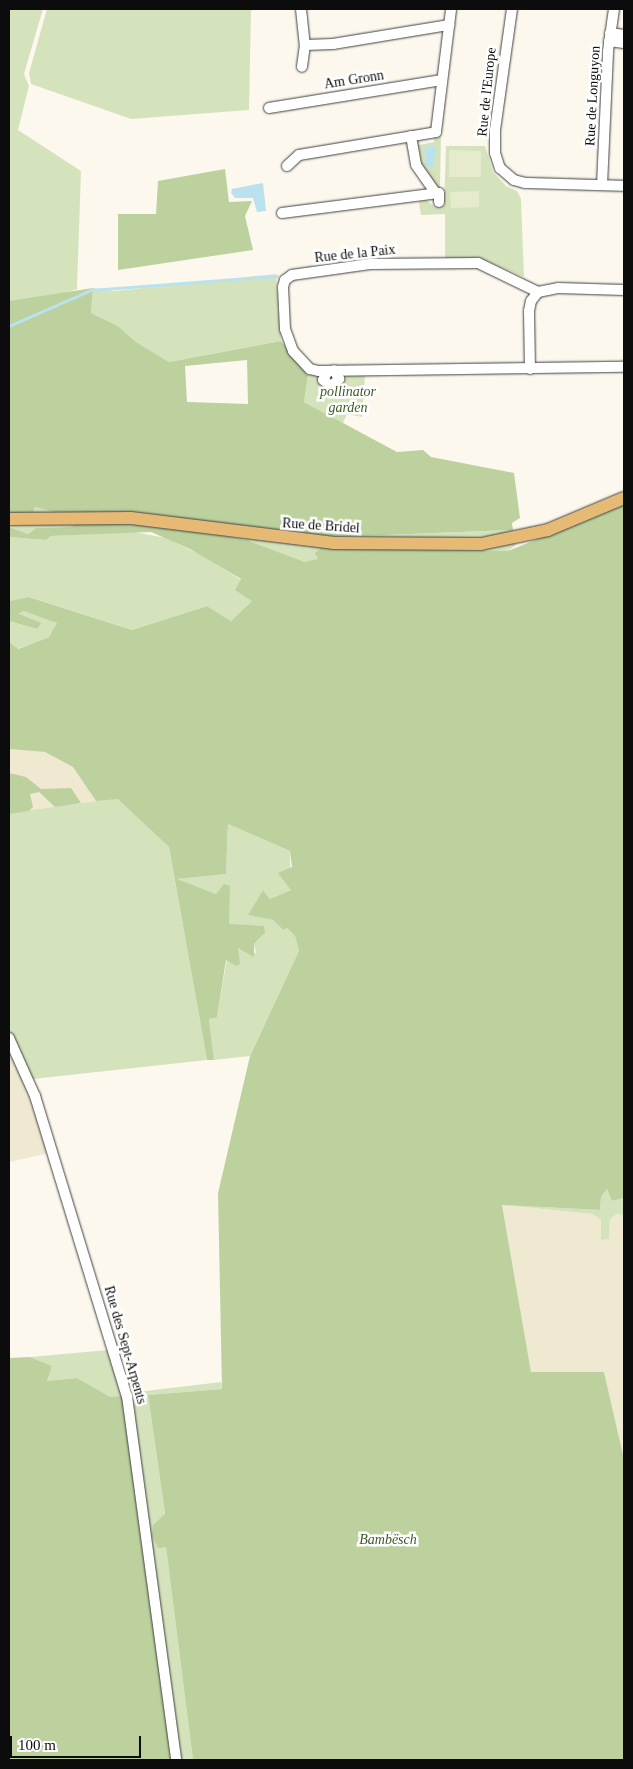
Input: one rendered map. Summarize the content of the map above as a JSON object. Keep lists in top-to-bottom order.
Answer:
{
  "streets": {
    "main road": ["Rue de Bridel"],
    "street": [
      "Am Gronn",
      "Rue de l'Europe",
      "Rue de Longuyon",
      "Rue de la Paix",
      "Rue des Sept-Arpents"
    ]
  },
  "crossings": [
    ["Rue de l'Europe", "Rue de Longuyon"]
  ],
  "parks": ["pollinator garden", "Bambësch"],
  "scale_bar": "100 m"
}
